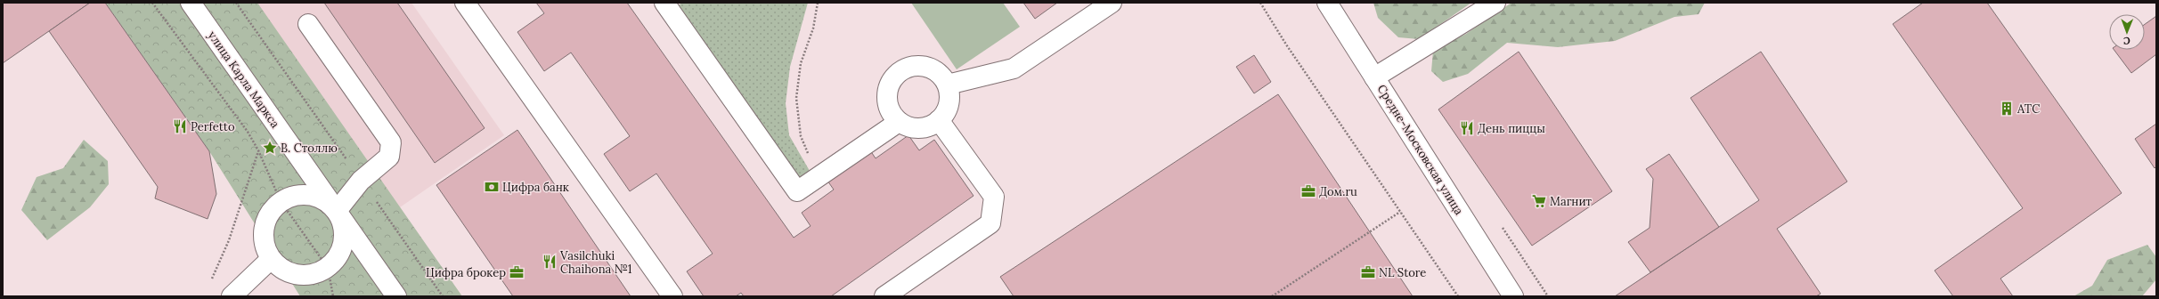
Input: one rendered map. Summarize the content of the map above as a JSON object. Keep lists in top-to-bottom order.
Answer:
{
  "streets": {
    "street": ["улица Карла Маркса", "Средне-Московская улица"]
  },
  "places": {
    "building": ["АТС"],
    "restaurant": ["Perfetto", "День пиццы", "Vasilchuki Chaihona №1"],
    "place": ["В. Столлю"],
    "bank": ["Цифра банк"],
    "office": ["Дом.ru", "Цифра брокер", "NL Store"],
    "supermarket": ["Магнит"]
  },
  "north": "bottom"
}
